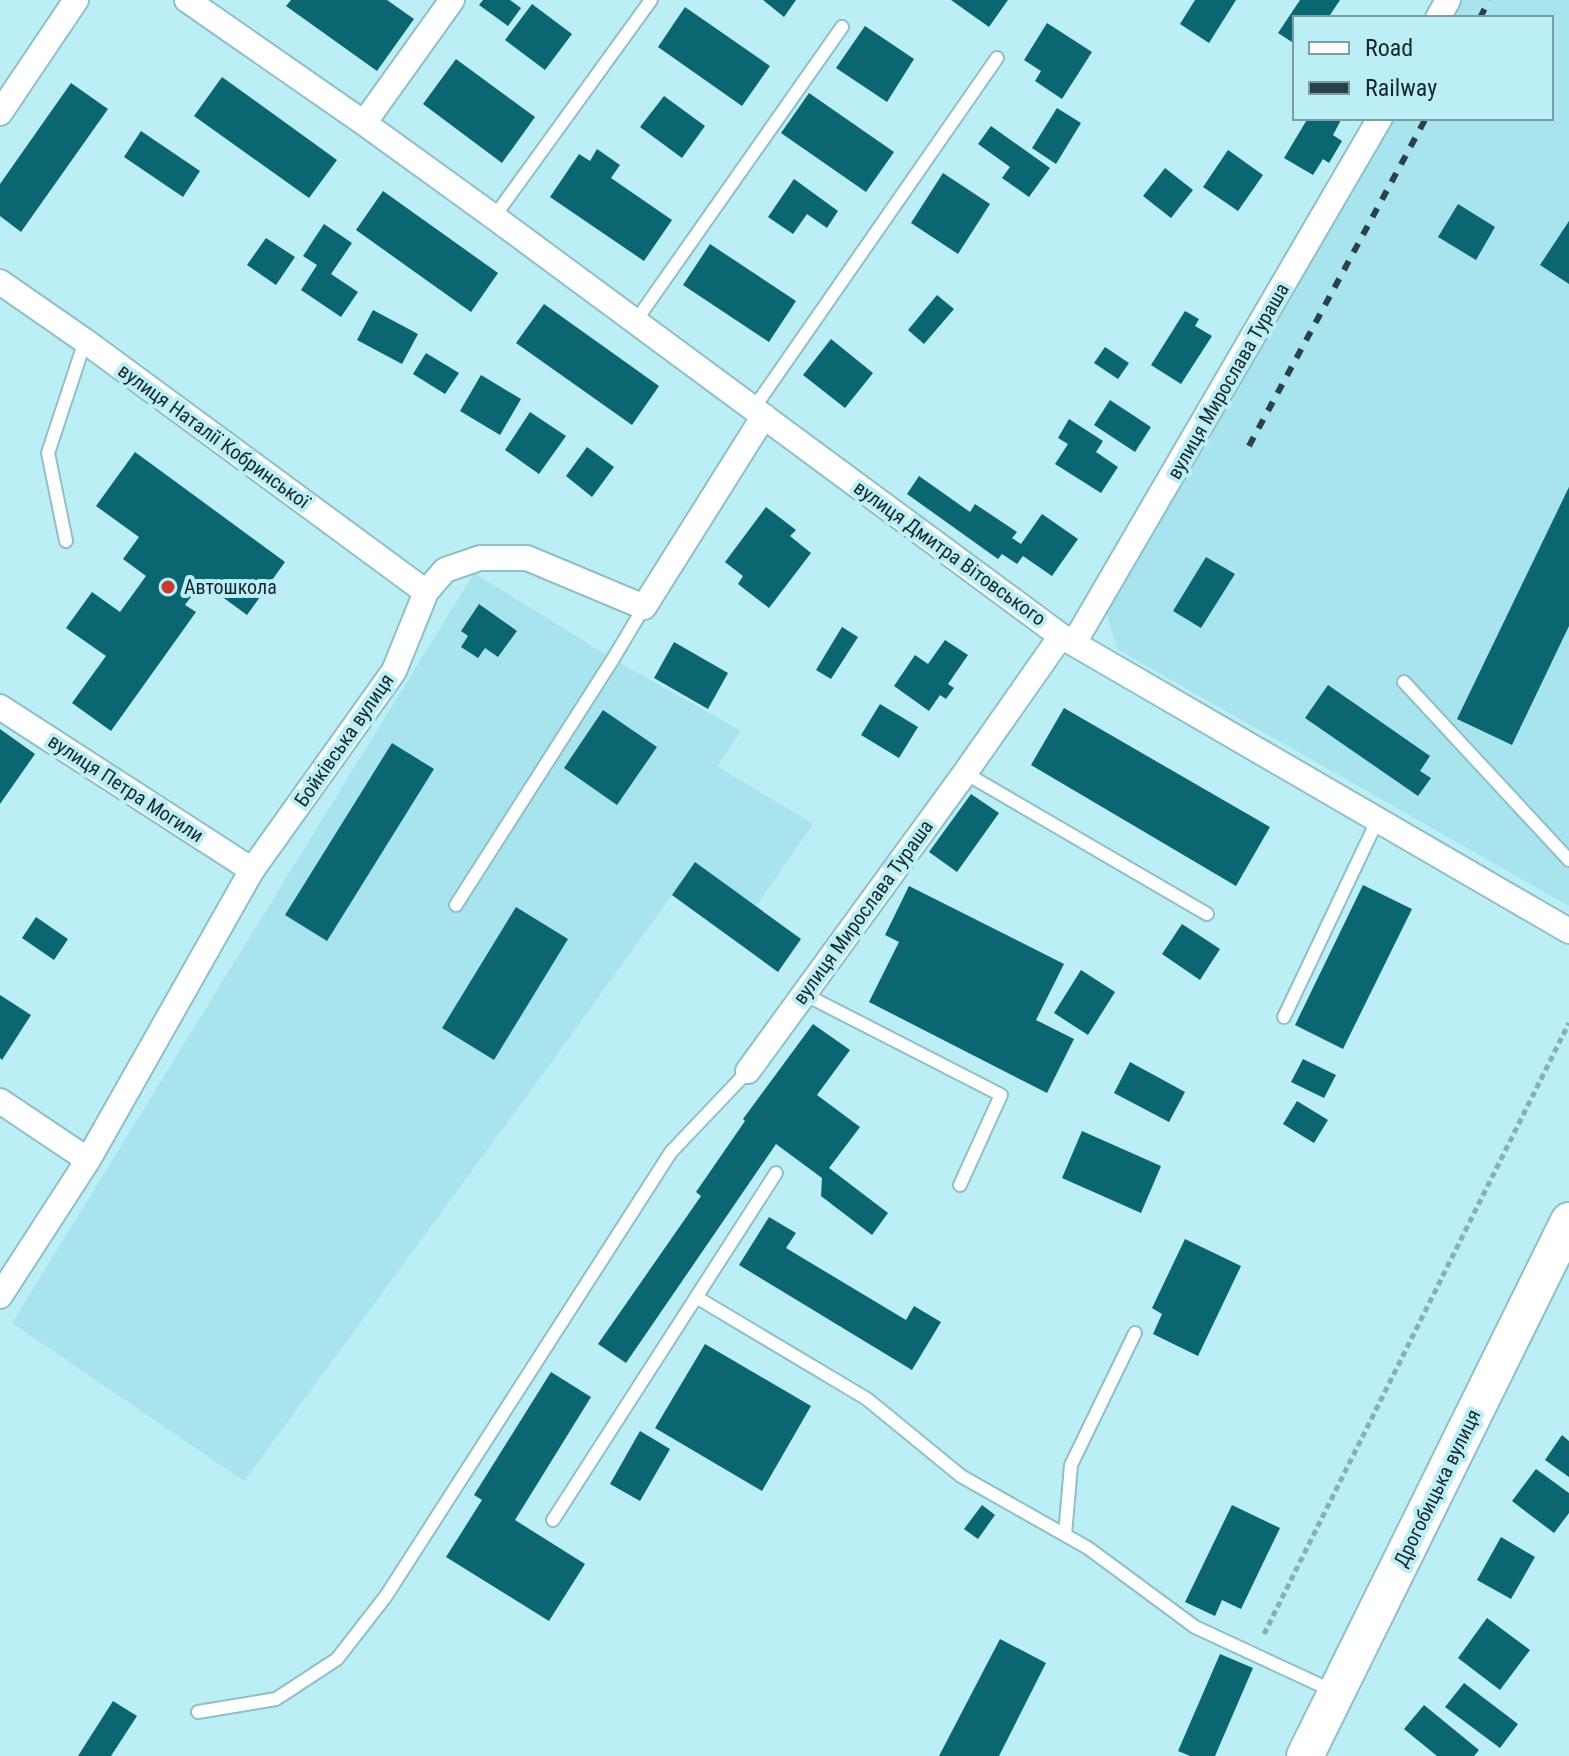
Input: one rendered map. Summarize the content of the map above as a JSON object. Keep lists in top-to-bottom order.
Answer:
{
  "streets": {
    "main road": ["Дрогобицька вулиця"],
    "street": [
      "вулиця Мирослава Тураша",
      "вулиця Наталії Кобринської",
      "вулиця Дмитра Вітовського",
      "Бойківська вулиця",
      "вулиця Петра Могили"
    ]
  },
  "crossings": [
    ["вулиця Мирослава Тураша", "вулиця Дмитра Вітовського"],
    ["вулиця Наталії Кобринської", "Бойківська вулиця"],
    ["Бойківська вулиця", "вулиця Петра Могили"]
  ],
  "places": ["Автошкола"],
  "legend": ["Road", "Railway"]
}
